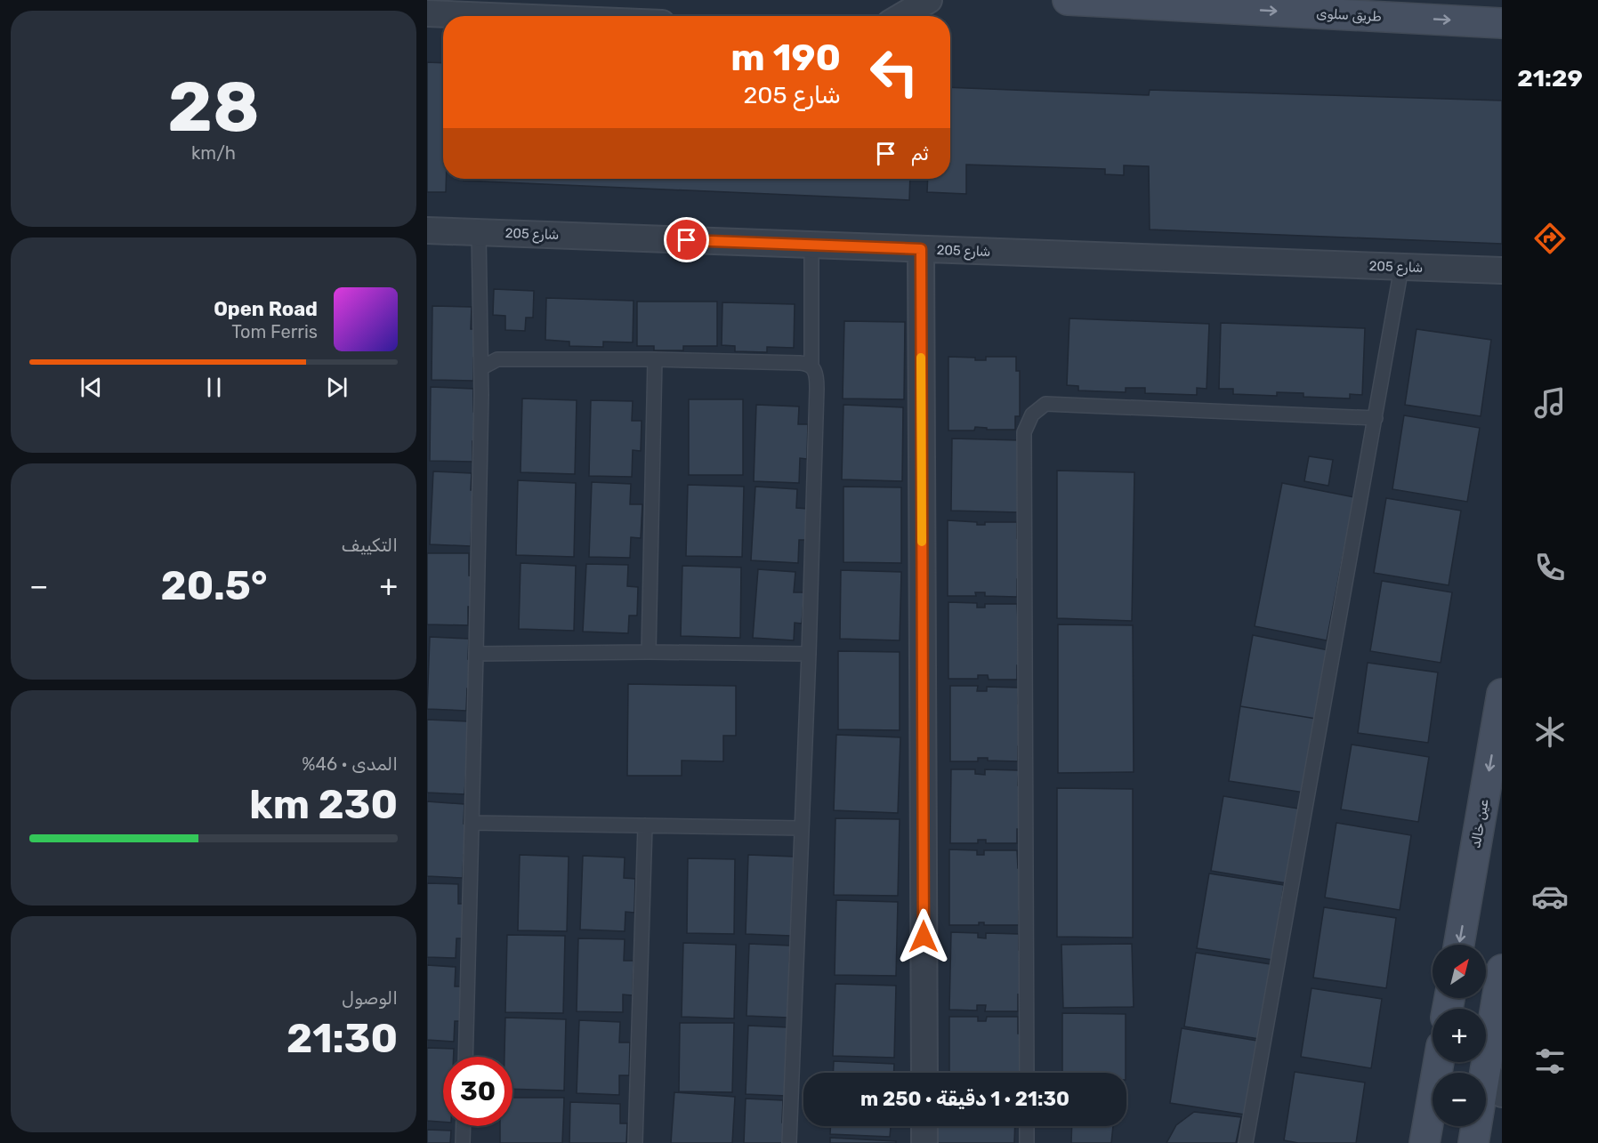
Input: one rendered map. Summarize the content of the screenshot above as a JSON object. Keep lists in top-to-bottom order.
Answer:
{
  "streets": {
    "street": ["طريق سلوى", "شارع 205", "عين خالد"]
  },
  "one_way": ["طريق سلوى", "عين خالد"],
  "north": "top right",
  "page": {
    "tabs": "21:29",
    "tile": [
      ["28", "km/h"],
      "التكييف",
      ["المدى · 46%", "230 km"],
      ["الوصول", "21:30"]
    ],
    "turn": ["190 m", "شارع 205"],
    "then": "ثم",
    "song": ["Open Road", "Tom Ferris"],
    "heat": ["−", "20.5°", "+"],
    "map_buttons": ["+", "−"],
    "limit": "30",
    "trip": "21:30 · 1 دقيقة · 250 m"
  }
}
